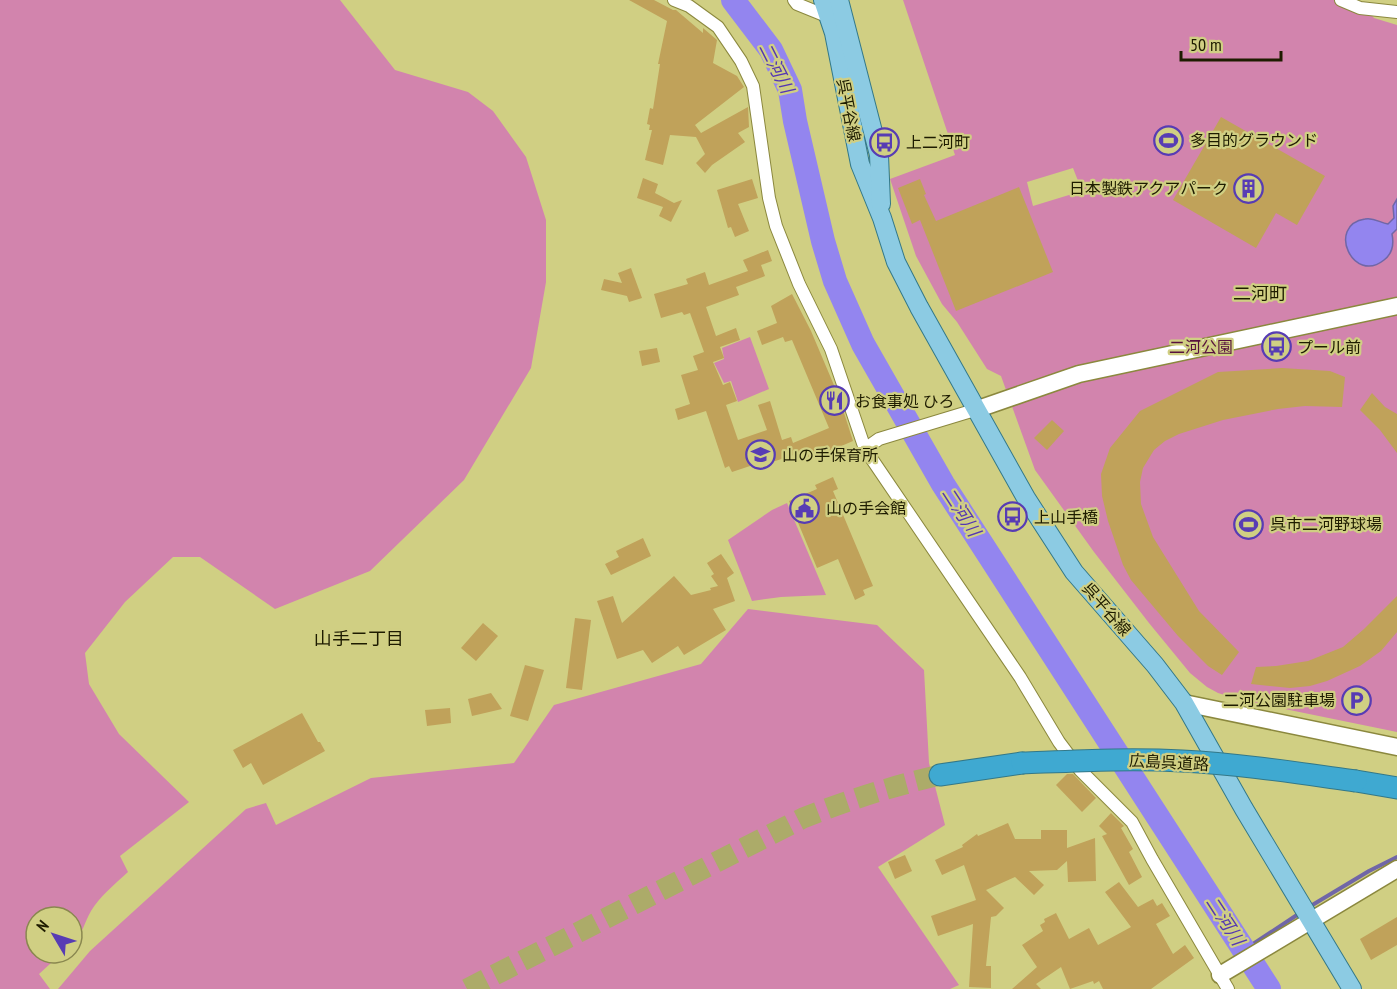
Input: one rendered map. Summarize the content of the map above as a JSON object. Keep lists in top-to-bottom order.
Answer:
{
  "streets": {
    "highway": ["広島呉道路"],
    "main road": ["呉平谷線"]
  },
  "districts": ["二河町", "山手二丁目"],
  "water": ["二河川"],
  "parks": ["二河公園"],
  "places": {
    "sports": ["多目的グラウンド", "呉市二河野球場"],
    "bus stop": ["上二河町", "プール前", "上山手橋"],
    "building": ["日本製鉄アクアパーク"],
    "restaurant": ["お食事処 ひろ"],
    "school or university": ["山の手保育所"],
    "public building": ["山の手会館"],
    "parking": ["二河公園駐車場"]
  },
  "scale_bar": "50 m",
  "north": "top left"
}
